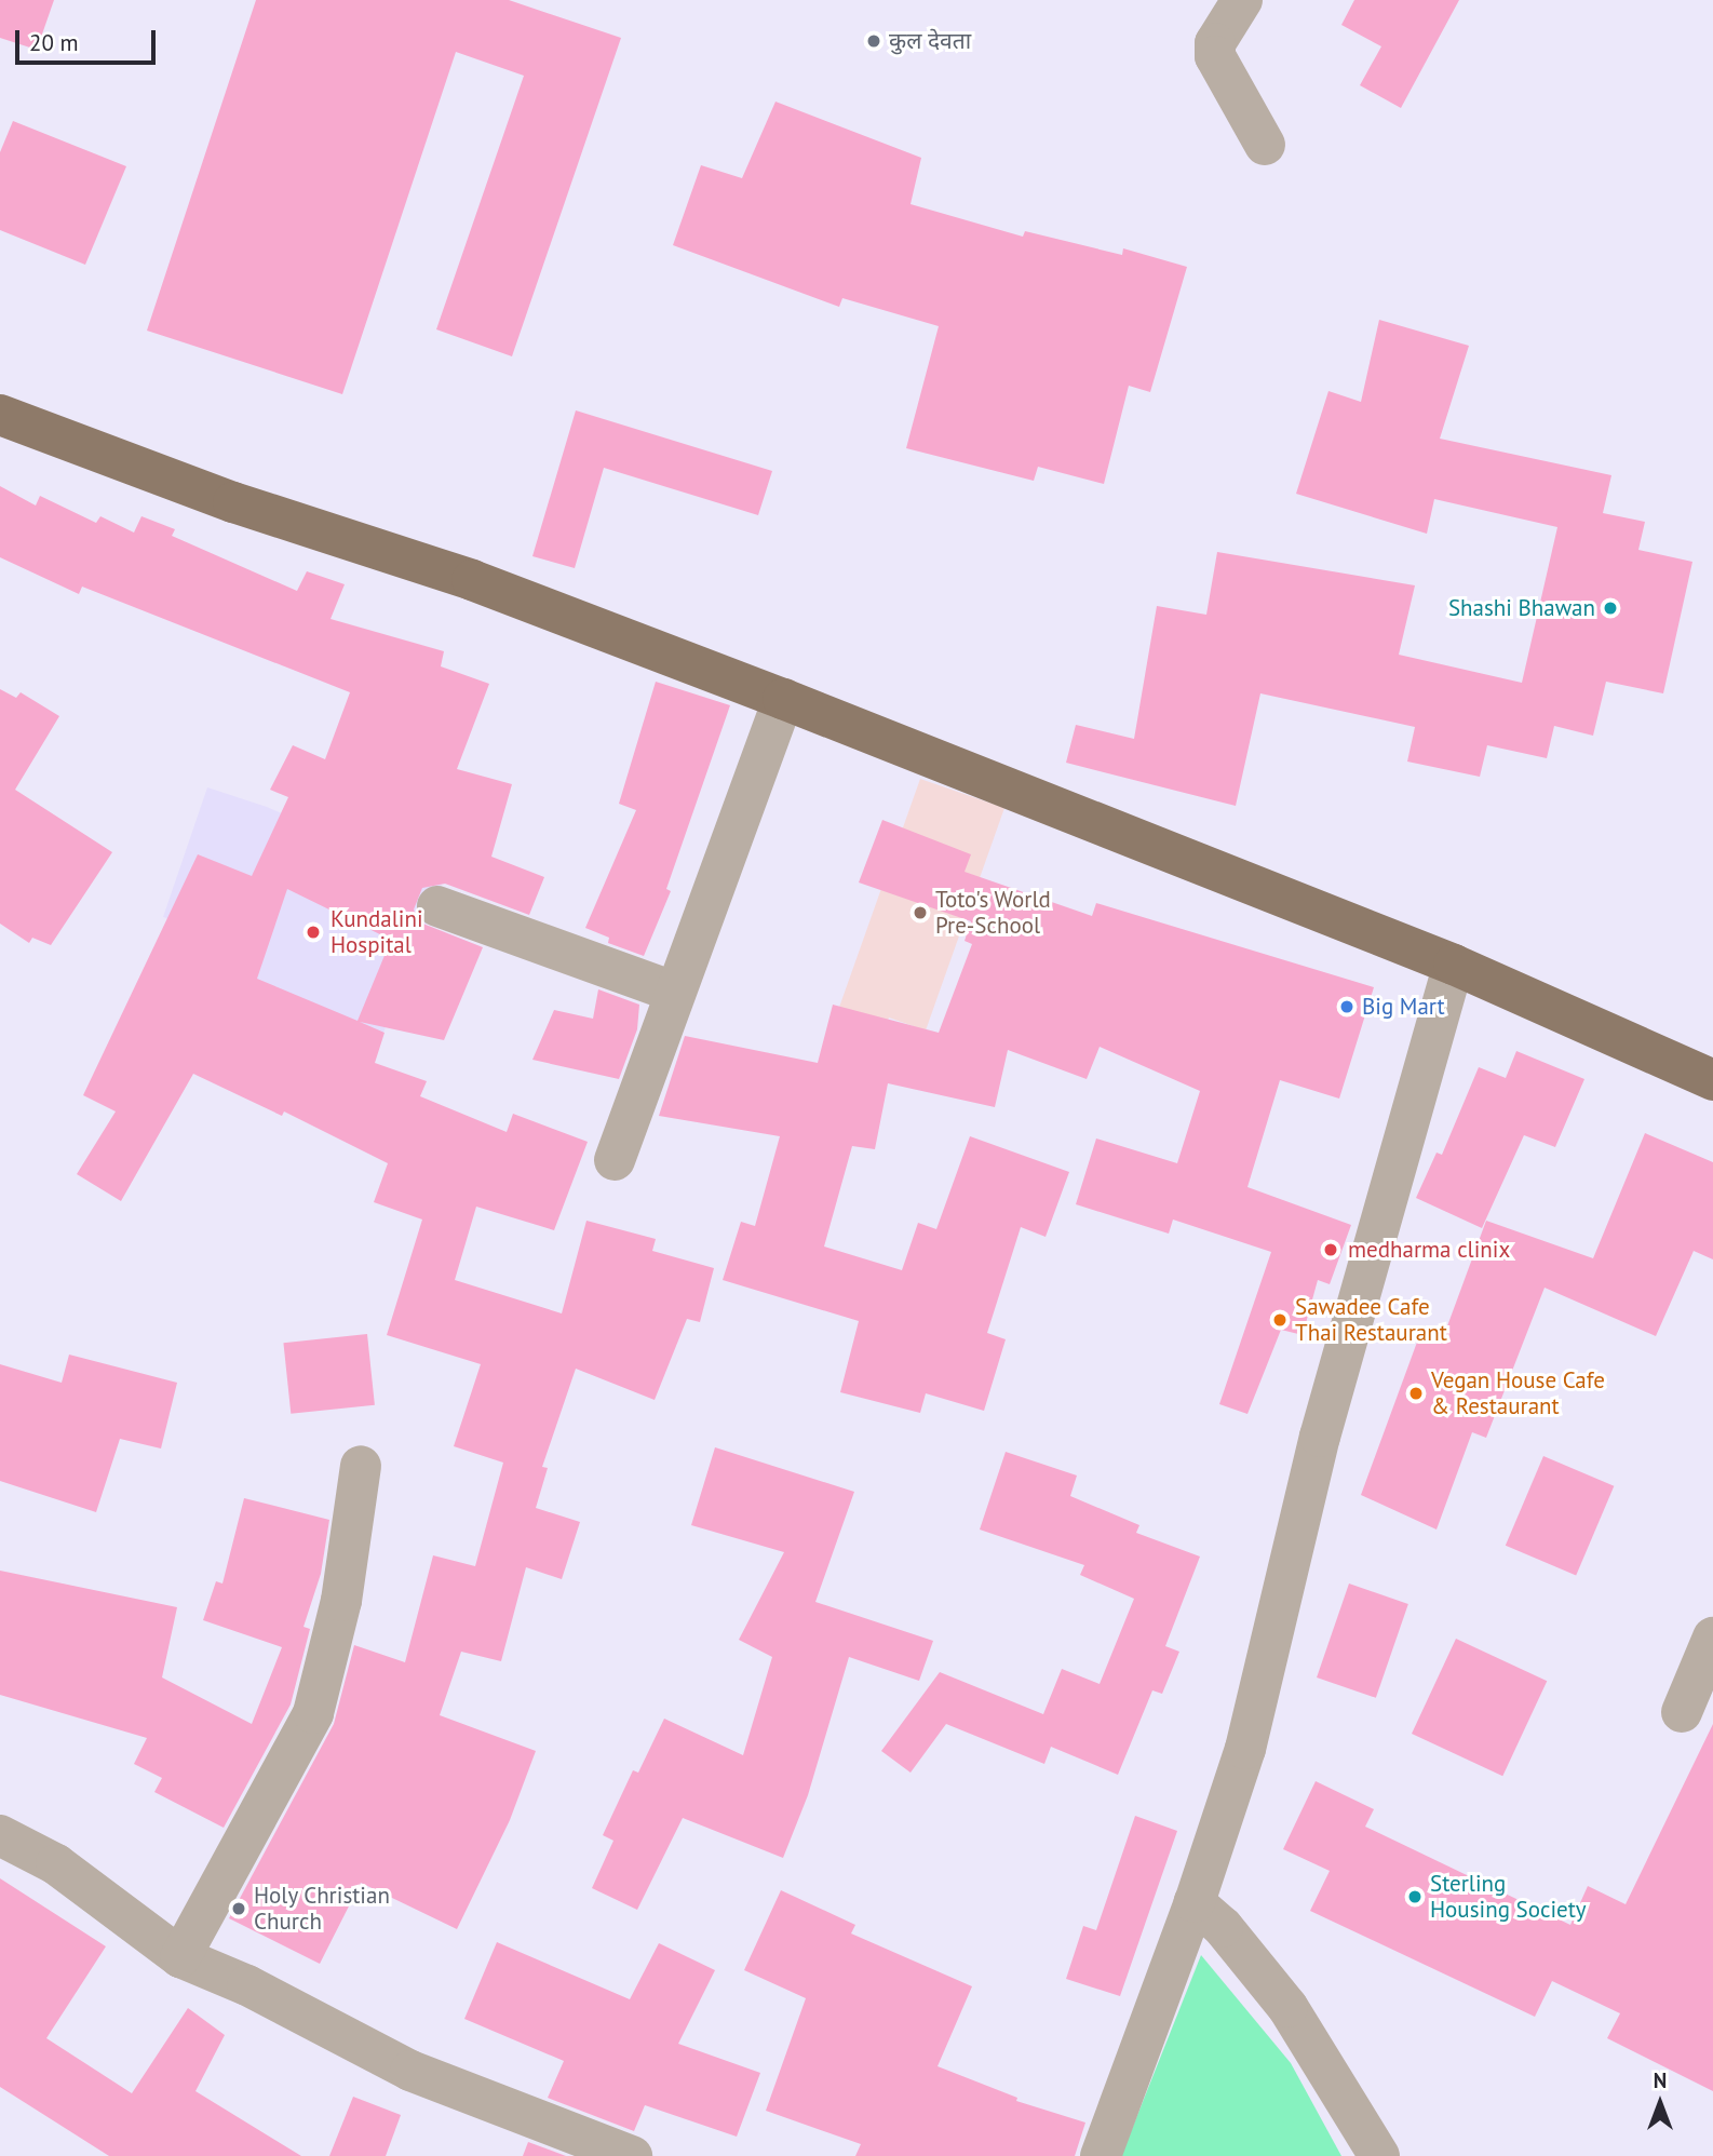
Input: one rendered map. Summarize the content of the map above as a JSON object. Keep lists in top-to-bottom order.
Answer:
{
  "places": [
    "कुल देवता",
    "Shashi Bhawan",
    "Toto's World Pre-School",
    "Kundalini Hospital",
    "Big Mart",
    "medharma clinix",
    "Sawadee Cafe Thai Restaurant",
    "Vegan House Cafe & Restaurant",
    "Sterling Housing Society",
    "Holy Christian Church"
  ],
  "scale_bar": "20 m",
  "north": "top"
}
